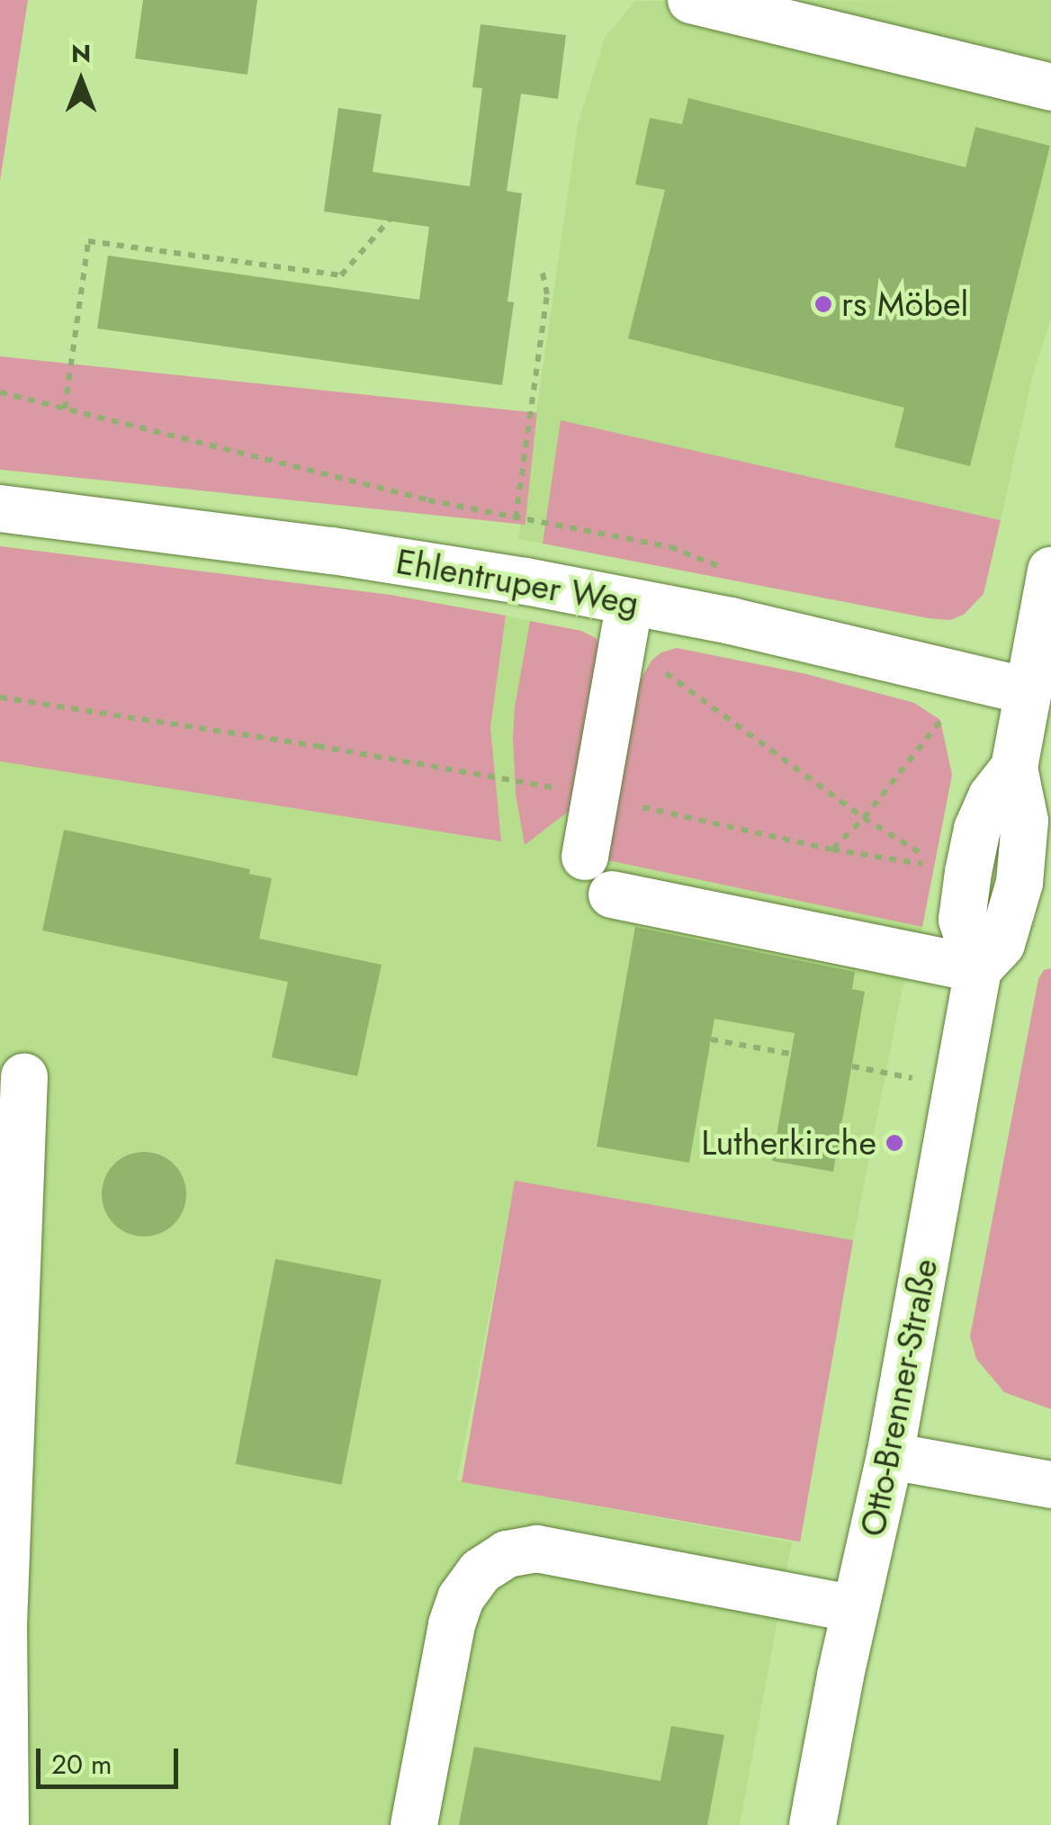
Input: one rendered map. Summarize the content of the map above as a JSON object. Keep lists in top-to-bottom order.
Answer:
{
  "streets": {
    "street": ["Ehlentruper Weg", "Otto-Brenner-Straße"]
  },
  "crossings": [
    ["Ehlentruper Weg", "Otto-Brenner-Straße"]
  ],
  "places": ["rs Möbel", "Lutherkirche"],
  "scale_bar": "20 m",
  "north": "top"
}
